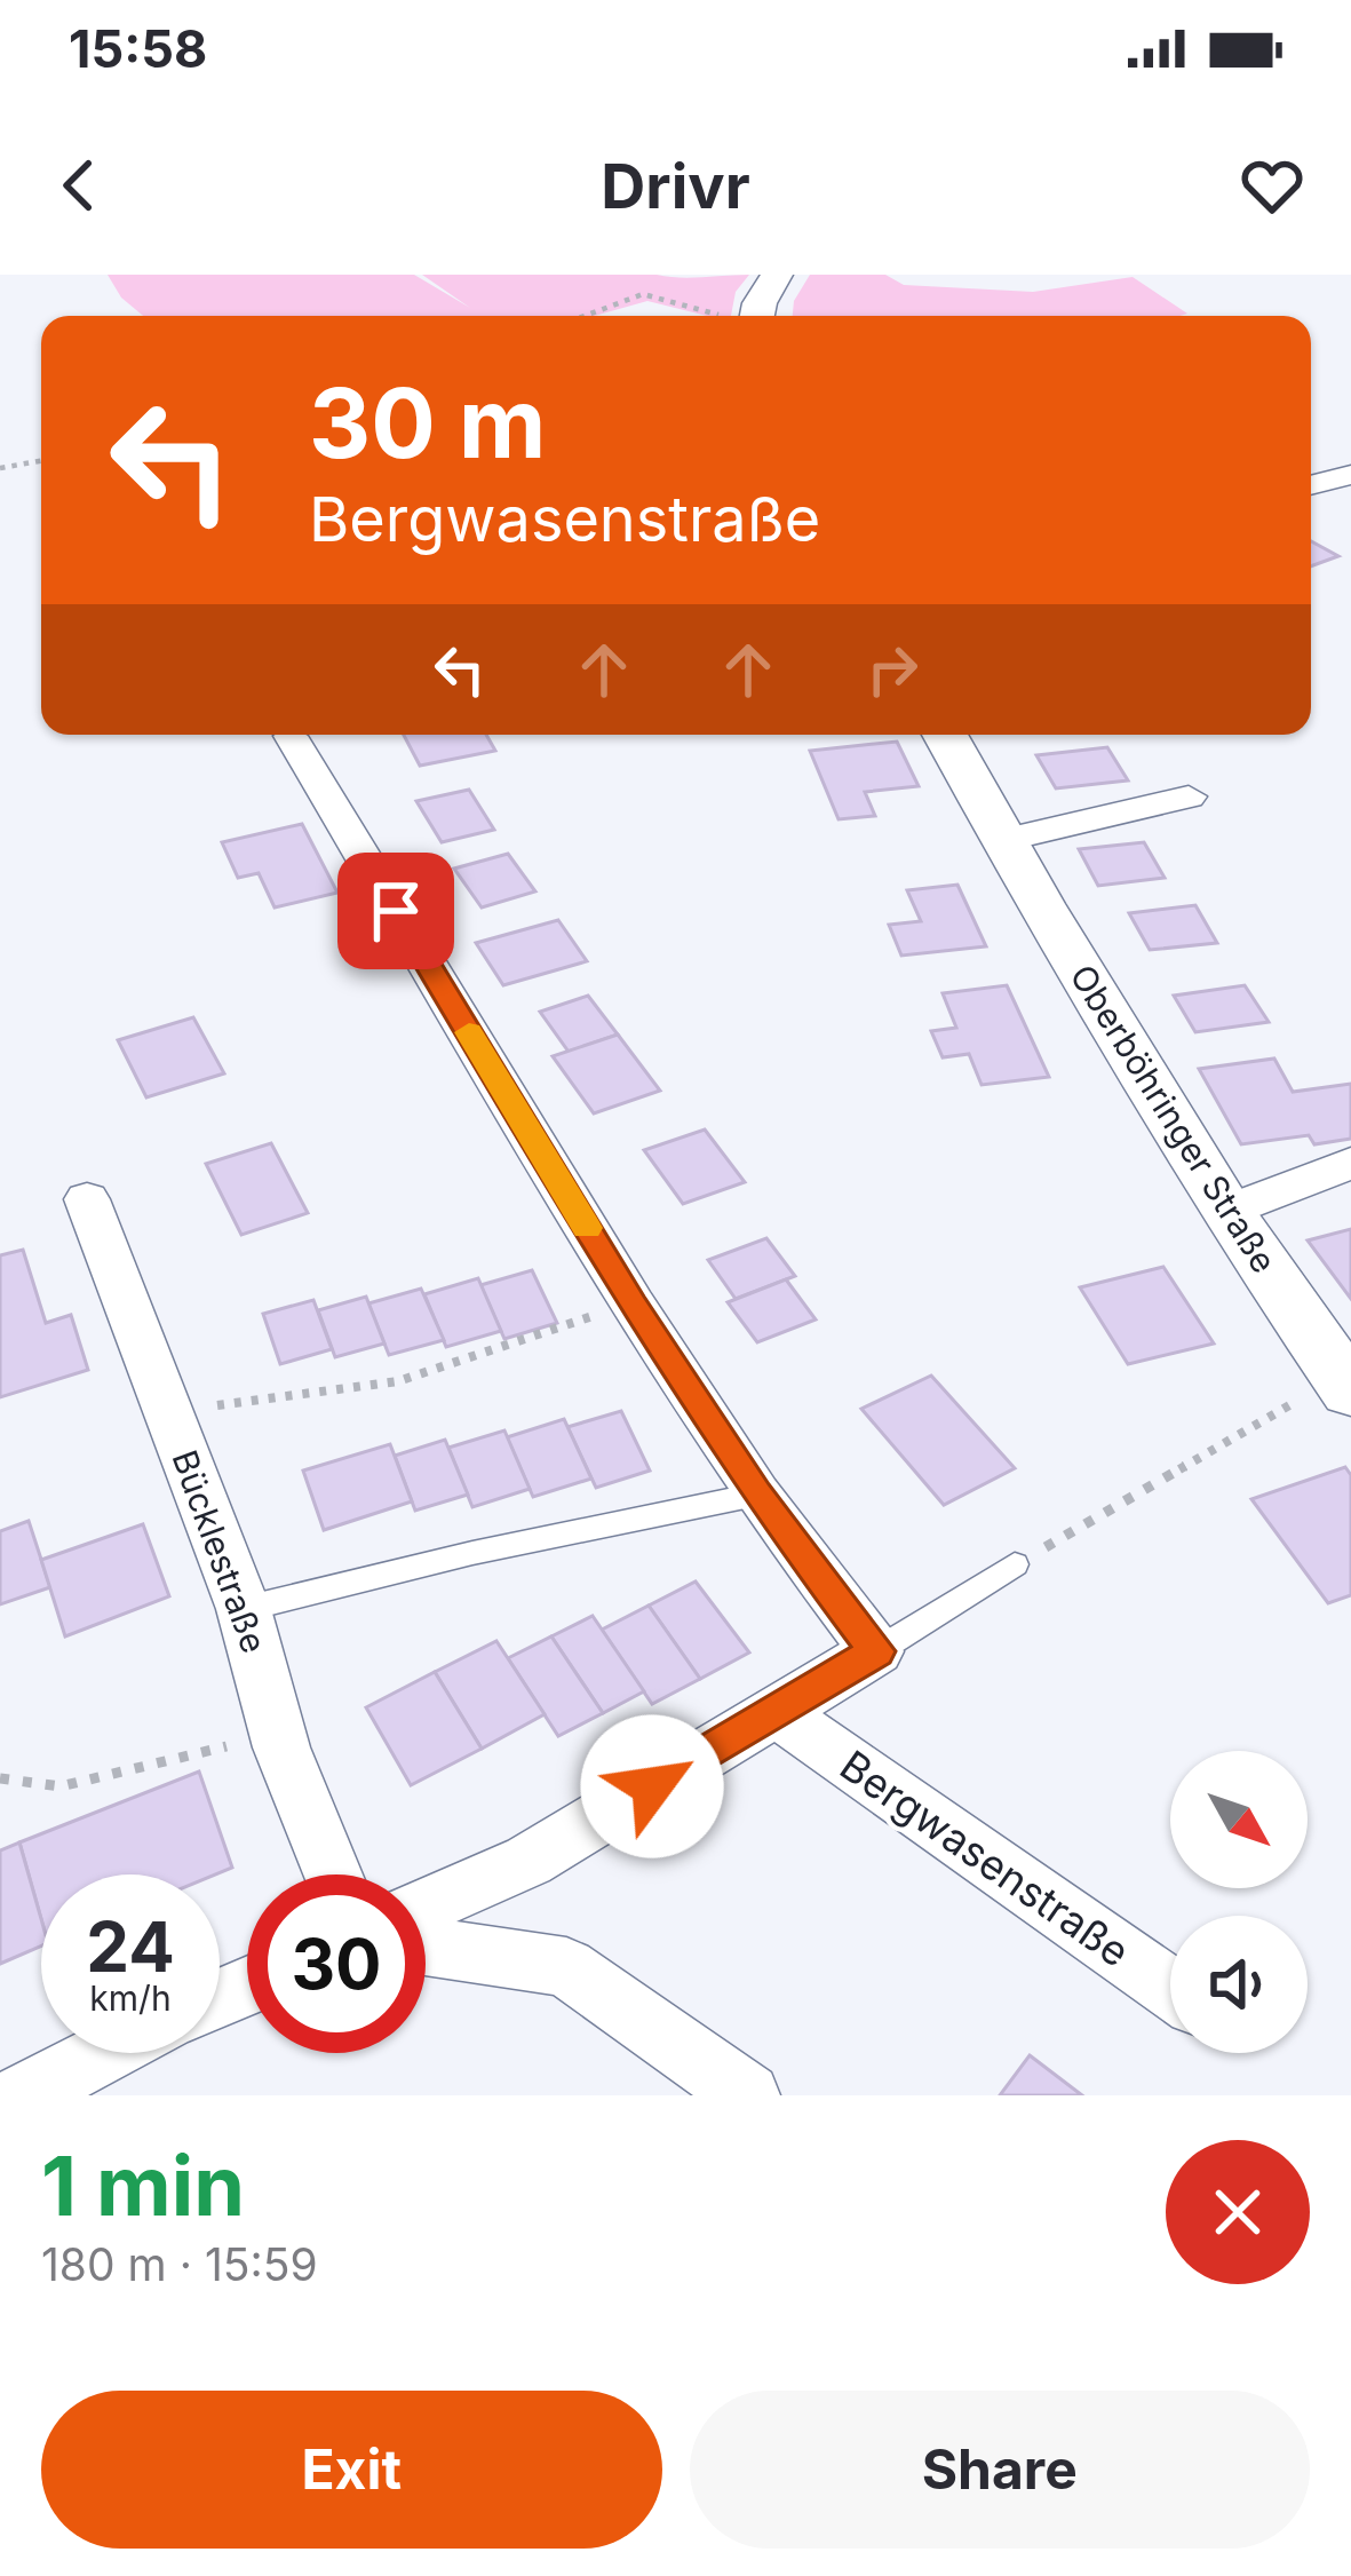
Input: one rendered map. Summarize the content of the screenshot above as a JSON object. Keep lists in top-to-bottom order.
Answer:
{
  "streets": {
    "street": ["Oberböhringer Straße", "Bücklestraße", "Bergwasenstraße"]
  },
  "north": "bottom right",
  "page": {
    "status": "15:58",
    "header": "Drivr",
    "turn": ["30 m", "Bergwasenstraße"],
    "speed": "24 km/h",
    "limit": "30",
    "heading": ["1 min", "180 m · 15:59"],
    "buttons": ["Exit", "Share"]
  }
}
